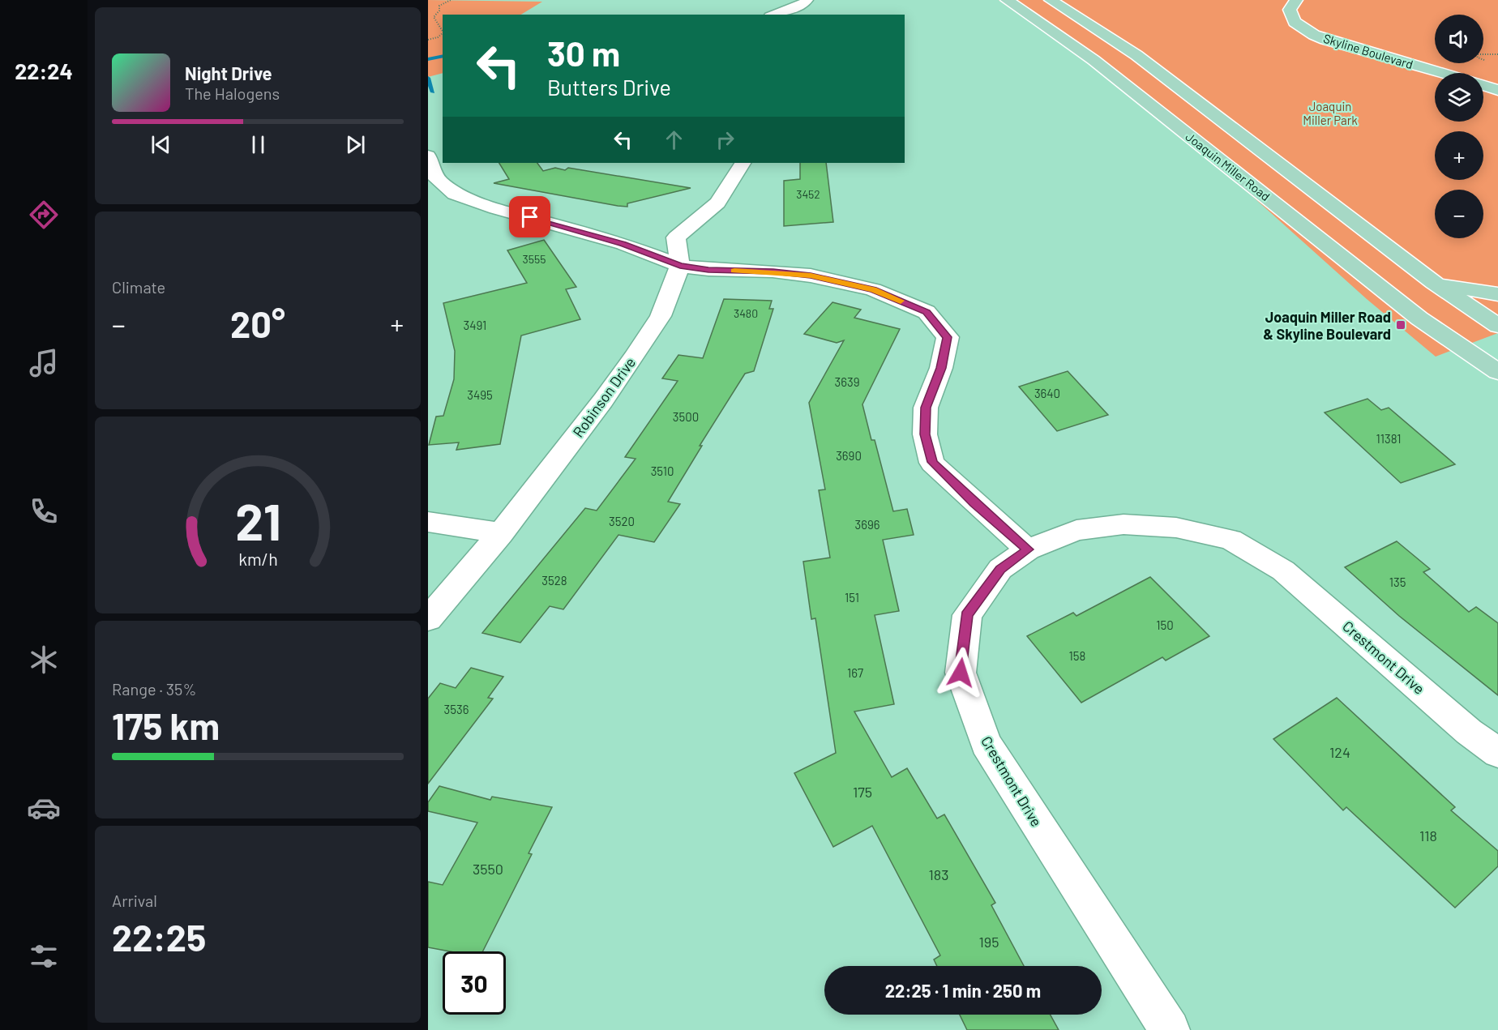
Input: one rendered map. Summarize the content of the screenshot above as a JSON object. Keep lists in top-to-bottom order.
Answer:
{
  "streets": {
    "main road": ["Skyline Boulevard", "Joaquin Miller Road"],
    "street": ["Robinson Drive", "Crestmont Drive"]
  },
  "parks": ["Joaquin Miller Park"],
  "places": {
    "transit": ["Joaquin Miller Road & Skyline Boulevard"]
  },
  "house_numbers": [
    "3452",
    "3555",
    "3480",
    "3491",
    "3639",
    "3640",
    "3495",
    "3500",
    "11381",
    "3690",
    "3510",
    "3520",
    "3696",
    "3528",
    "135",
    "151",
    "150",
    "158",
    "167",
    "3536",
    "124",
    "175",
    "118",
    "3550",
    "183",
    "195"
  ],
  "page": {
    "tabs": "22:24",
    "map_buttons": ["+", "−"],
    "turn": ["30 m", "Butters Drive"],
    "song": ["Night Drive", "The Halogens"],
    "tile": [
      "Climate",
      ["Range · 35%", "175 km"],
      ["Arrival", "22:25"]
    ],
    "heat": ["−", "20°", "+"],
    "limit": "30",
    "trip": "22:25 · 1 min · 250 m",
    "gauge": ["21", "km/h"]
  }
}
